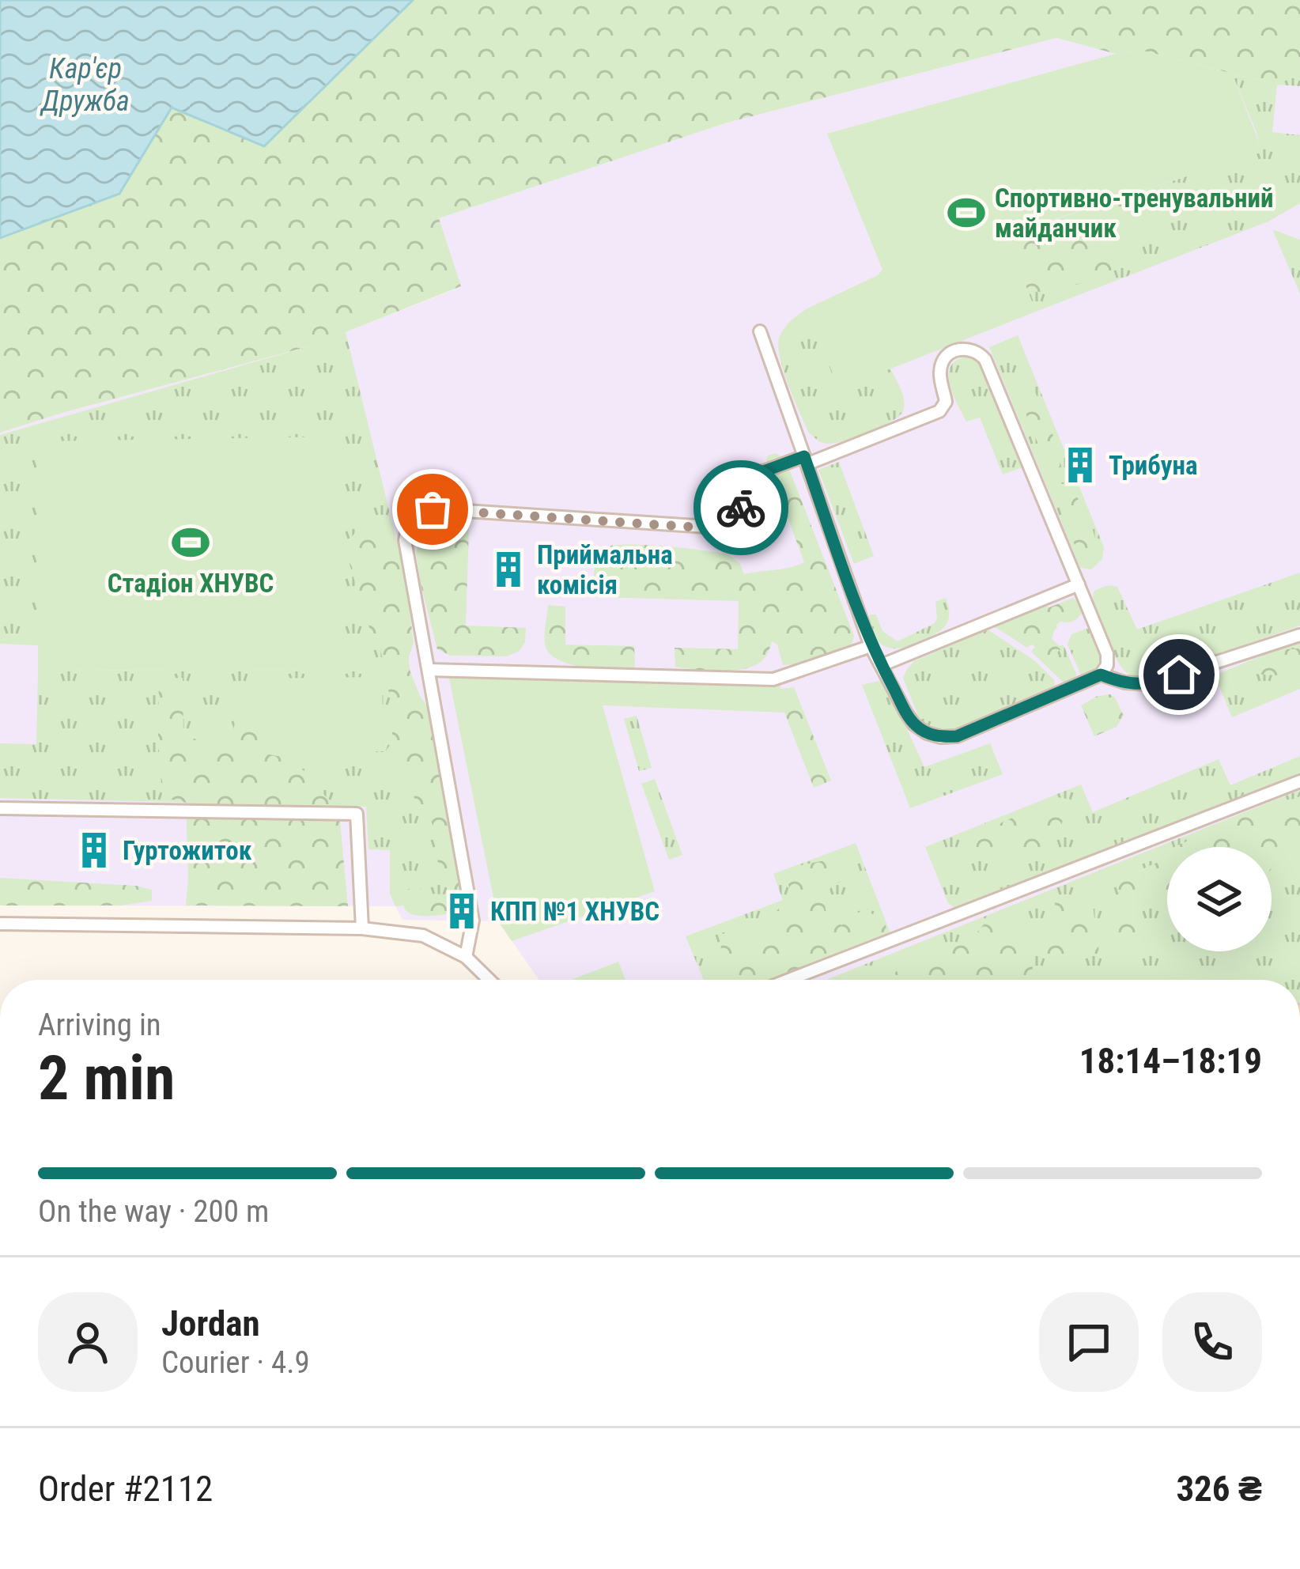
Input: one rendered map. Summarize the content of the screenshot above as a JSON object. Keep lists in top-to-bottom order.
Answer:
{
  "water": ["Кар'єр Дружба"],
  "places": {
    "sports": ["Спортивно-тренувальний майданчик", "Стадіон ХНУВС"],
    "building": [
      "Трибуна",
      "Приймальна комісія",
      "Гуртожиток",
      "КПП №1 ХНУВС"
    ]
  },
  "page": {
    "heading": ["2 min", "Arriving in", "18:14–18:19"],
    "panel": [
      "Jordan",
      "Courier · 4.9",
      "Order #2112",
      "326 ₴"
    ],
    "bar": "On the way · 200 m"
  }
}
